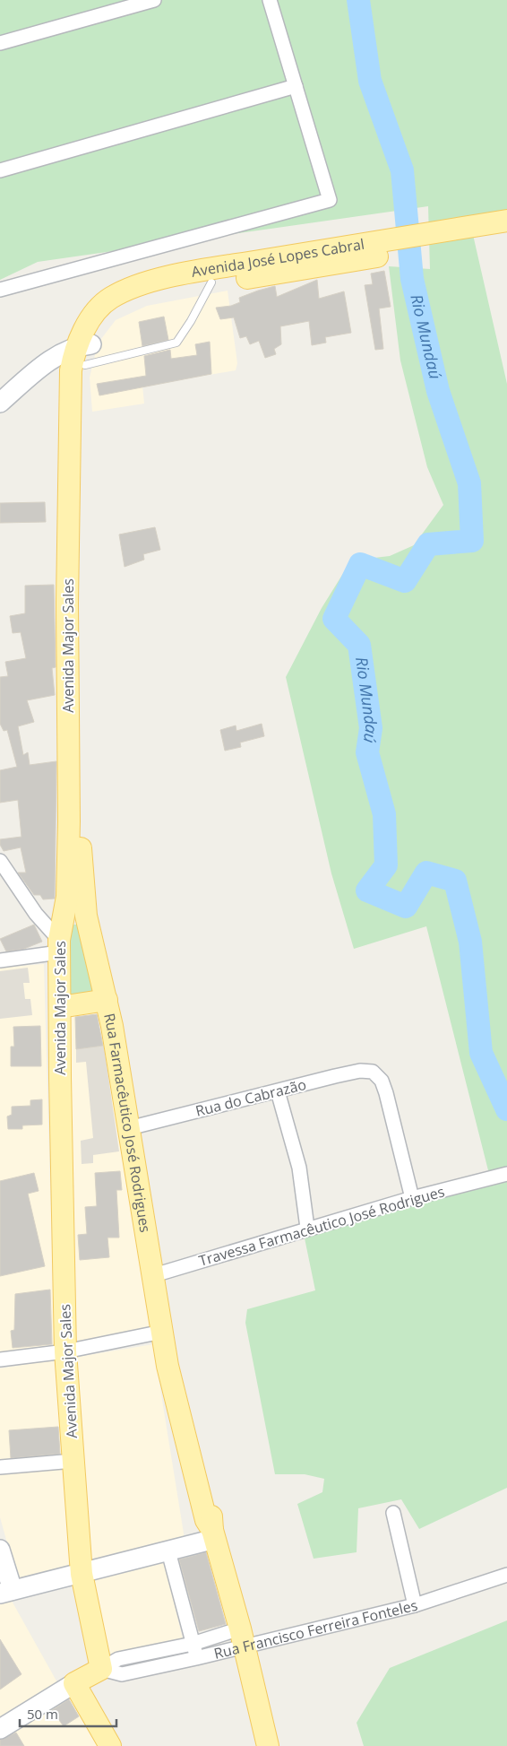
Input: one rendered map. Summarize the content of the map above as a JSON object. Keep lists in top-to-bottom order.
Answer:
{
  "streets": {
    "main road": ["Avenida José Lopes Cabral", "Avenida Major Sales", "Rua Farmacêutico José Rodrigues"],
    "street": ["Rua do Cabrazão", "Travessa Farmacêutico José Rodrigues", "Rua Francisco Ferreira Fonteles"]
  },
  "crossings": [
    ["Avenida José Lopes Cabral", "Avenida Major Sales"],
    ["Avenida Major Sales", "Rua Farmacêutico José Rodrigues"],
    ["Avenida Major Sales", "Rua Francisco Ferreira Fonteles"],
    ["Rua do Cabrazão", "Rua Farmacêutico José Rodrigues"],
    ["Rua do Cabrazão", "Travessa Farmacêutico José Rodrigues"],
    ["Rua Farmacêutico José Rodrigues", "Travessa Farmacêutico José Rodrigues"],
    ["Rua Farmacêutico José Rodrigues", "Rua Francisco Ferreira Fonteles"]
  ],
  "water": ["Rio Mundaú"],
  "scale_bar": "50 m"
}
